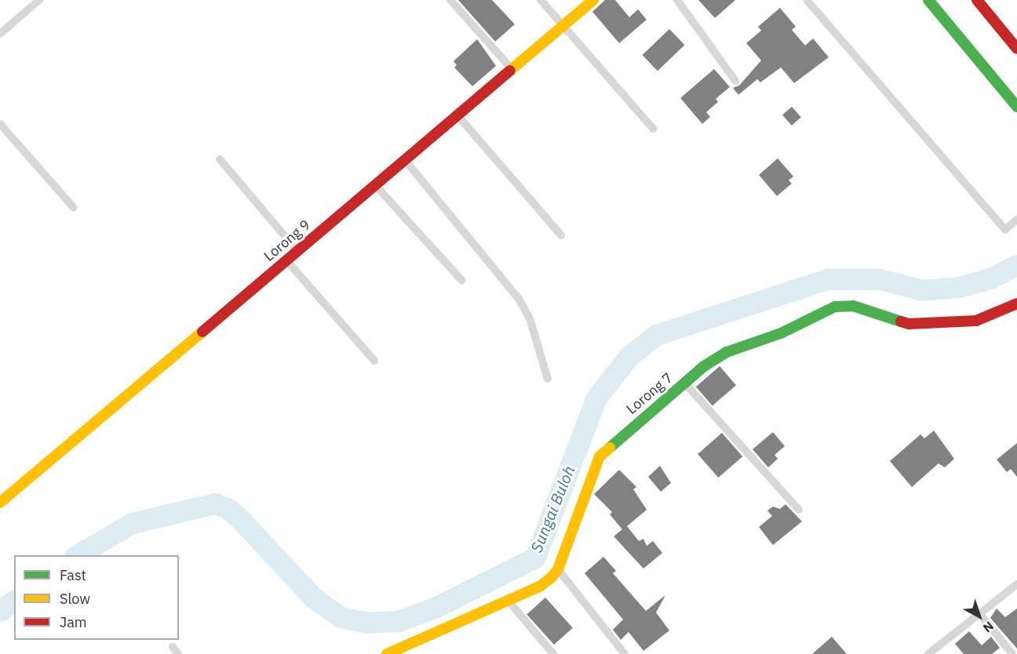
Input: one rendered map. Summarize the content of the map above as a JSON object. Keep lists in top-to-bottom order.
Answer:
{
  "streets": {
    "main road": ["Lorong 9", "Lorong 7"]
  },
  "water": ["Sungai Buloh"],
  "legend": ["Fast", "Slow", "Jam"],
  "north": "bottom right"
}
